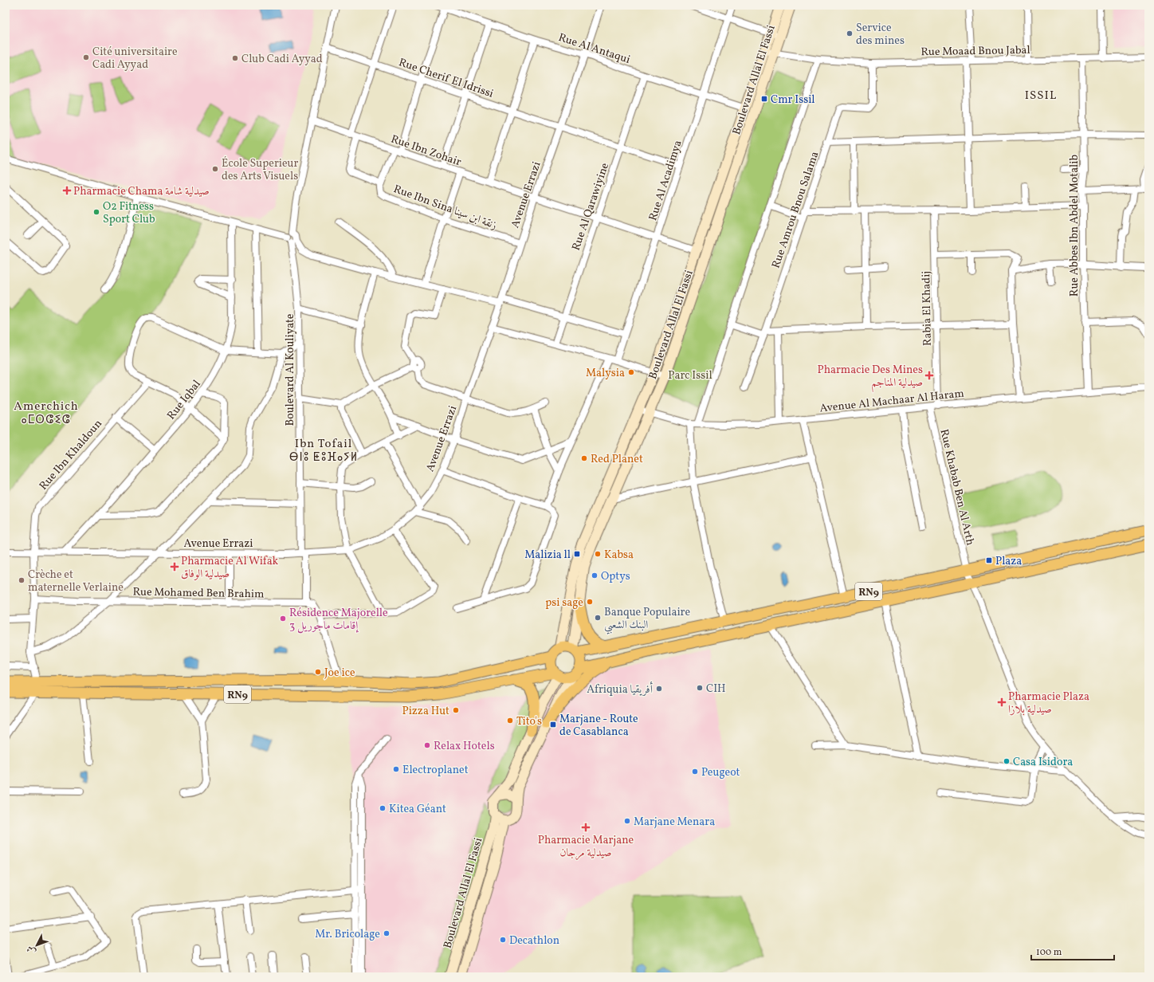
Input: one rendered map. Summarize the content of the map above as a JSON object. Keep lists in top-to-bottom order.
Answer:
{
  "streets": {
    "main road": ["Boulevard Allal El Fassi", "RN9"],
    "street": [
      "Rue Al Antaqui",
      "Rue Moaad Bnou Jabal",
      "Rue Cherif El Idrissi",
      "Rue Ibn Zohair",
      "Rue Al Acadimya",
      "Avenue Errazi",
      "Rue Ibn Sina زنقة ابن سينا",
      "Rue Al Qarawiyine",
      "Rue Amrou Bnou Salama",
      "Rue Abbes Ibn Abdel Motalib",
      "Rabia El Khadij",
      "Boulevard Al Kouliyate",
      "Rue Iqbal",
      "Avenue Al Machaar Al Haram",
      "Rue Ibn Khaldoun",
      "Rue Khabab Ben Al Arth",
      "Rue Mohamed Ben Brahim"
    ]
  },
  "crossings": [
    ["Rue Al Antaqui", "Boulevard Allal El Fassi"],
    ["Rue Al Antaqui", "Rue Al Acadimya"],
    ["Rue Al Antaqui", "Avenue Errazi"],
    ["Rue Al Antaqui", "Rue Al Qarawiyine"],
    ["Rue Moaad Bnou Jabal", "Boulevard Allal El Fassi"],
    ["Rue Moaad Bnou Jabal", "Rue Amrou Bnou Salama"],
    ["Rue Moaad Bnou Jabal", "Rue Abbes Ibn Abdel Motalib"],
    ["Rue Cherif El Idrissi", "Rue Al Acadimya"],
    ["Rue Cherif El Idrissi", "Avenue Errazi"],
    ["Rue Cherif El Idrissi", "Rue Al Qarawiyine"],
    ["Boulevard Allal El Fassi", "Rue Ibn Zohair"],
    ["Boulevard Allal El Fassi", "Avenue Al Machaar Al Haram"],
    ["Boulevard Allal El Fassi", "RN9"],
    ["Rue Ibn Zohair", "Rue Al Acadimya"],
    ["Rue Ibn Zohair", "Avenue Errazi"],
    ["Rue Ibn Zohair", "Rue Al Qarawiyine"],
    ["Avenue Errazi", "Rue Ibn Sina زنقة ابن سينا"],
    ["Avenue Errazi", "Boulevard Al Kouliyate"],
    ["Avenue Errazi", "Rue Iqbal"],
    ["Avenue Errazi", "Rue Ibn Khaldoun"],
    ["Rue Abbes Ibn Abdel Motalib", "Avenue Al Machaar Al Haram"],
    ["Rabia El Khadij", "Avenue Al Machaar Al Haram"],
    ["Boulevard Al Kouliyate", "Rue Mohamed Ben Brahim"],
    ["Avenue Al Machaar Al Haram", "Rue Khabab Ben Al Arth"],
    ["Rue Ibn Khaldoun", "RN9"],
    ["Rue Ibn Khaldoun", "Rue Mohamed Ben Brahim"],
    ["Rue Khabab Ben Al Arth", "RN9"]
  ],
  "districts": ["ISSIL", "Amerchich ⴰⵎⵔⵛⵉⵛ", "Ibn Tofail ⴱⵏⵓ ⵟⵓⴼⴰⵢⵍ"],
  "parks": ["Parc Issil"],
  "places": {
    "other": [
      "Service des mines",
      "Cité universitaire Cadi Ayyad",
      "Club Cadi Ayyad",
      "École Superieur des Arts Visuels",
      "O2 Fitness Sport Club",
      "Malysia",
      "Red Planet",
      "Kabsa",
      "Optys",
      "Crèche et maternelle Verlaine",
      "psi sage",
      "Banque Populaire البنك الشعبي",
      "Résidence Majorelle إقامات ماجوريل 3",
      "Joe ice",
      "CIH",
      "Afriquia أفريقيا",
      "Pizza Hut",
      "Tito's",
      "Relax Hotels",
      "Casa Isidora",
      "Electroplanet",
      "Peugeot",
      "Kitea Géant",
      "Marjane Menara",
      "Mr. Bricolage",
      "Decathlon"
    ],
    "transit": [
      "Cmr Issil",
      "Malizia ll",
      "Plaza",
      "Marjane - Route de Casablanca"
    ],
    "health": [
      "Pharmacie Chama صيدلية شامة",
      "Pharmacie Des Mines صيدلية المناجم",
      "Pharmacie Al Wifak صيدلية الوفاق",
      "Pharmacie Plaza صيدلية بلازا",
      "Pharmacie Marjane صيدلية مرجان"
    ]
  },
  "scale_bar": "100 m",
  "north": "bottom left"
}
